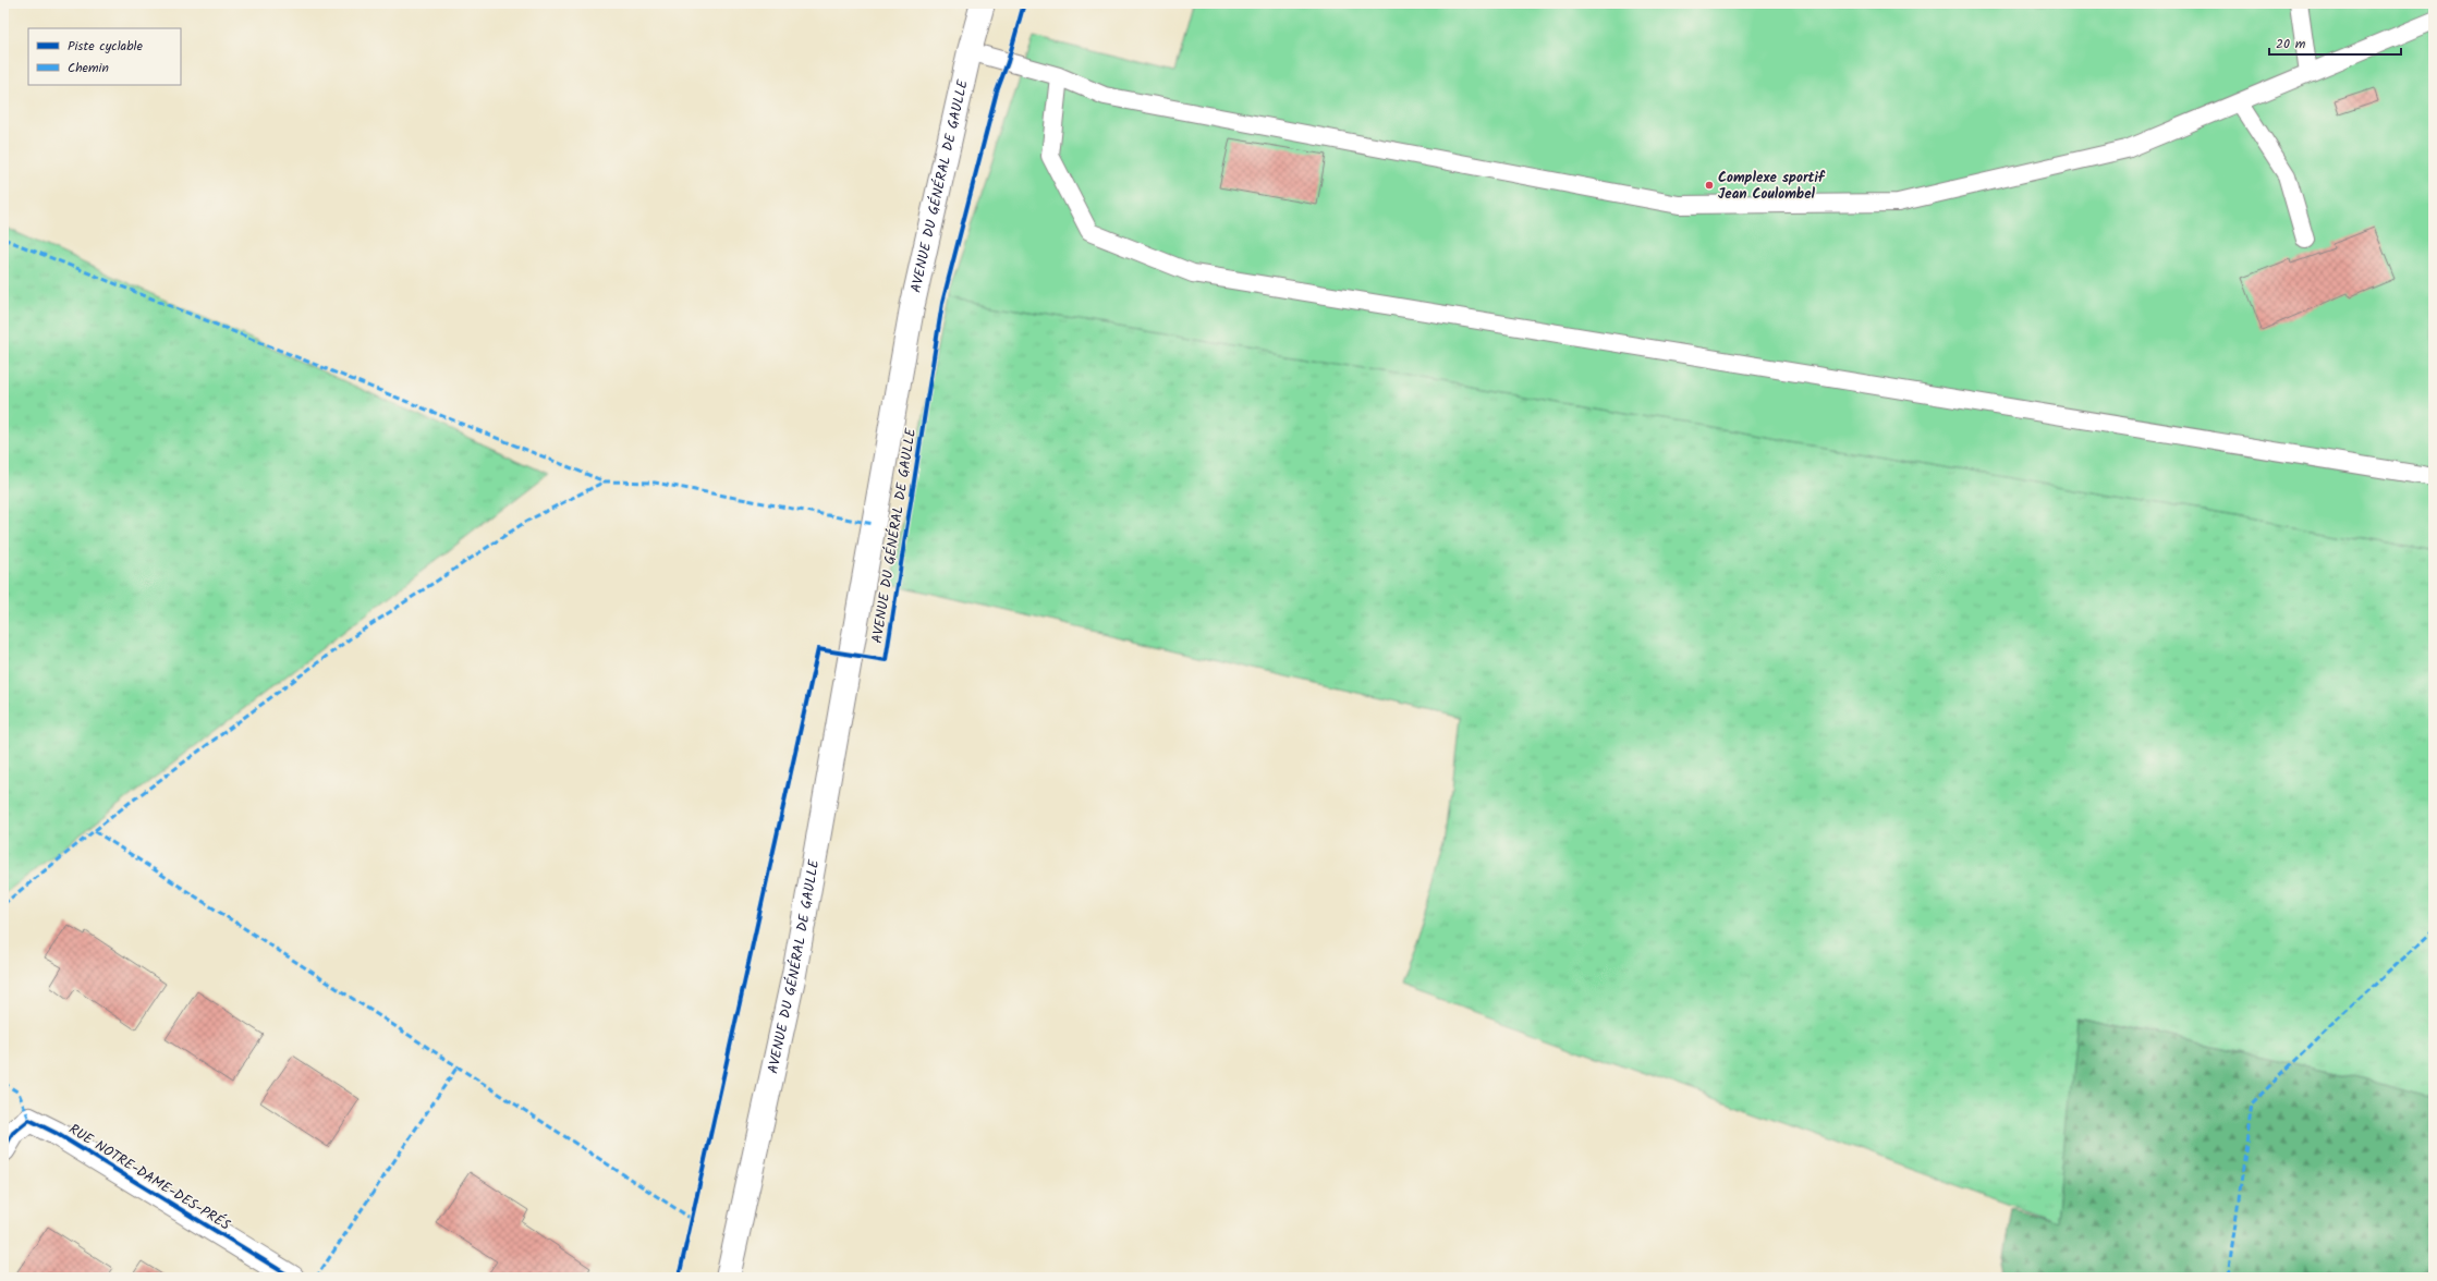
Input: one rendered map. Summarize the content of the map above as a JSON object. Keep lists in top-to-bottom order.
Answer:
{
  "streets": {
    "main road": ["AVENUE DU GÉNÉRAL DE GAULLE", "RUE NOTRE-DAME-DES-PRÉS"]
  },
  "places": ["Complexe sportif Jean Coulombel"],
  "legend": ["Piste cyclable", "Chemin"],
  "scale_bar": "20 m"
}
